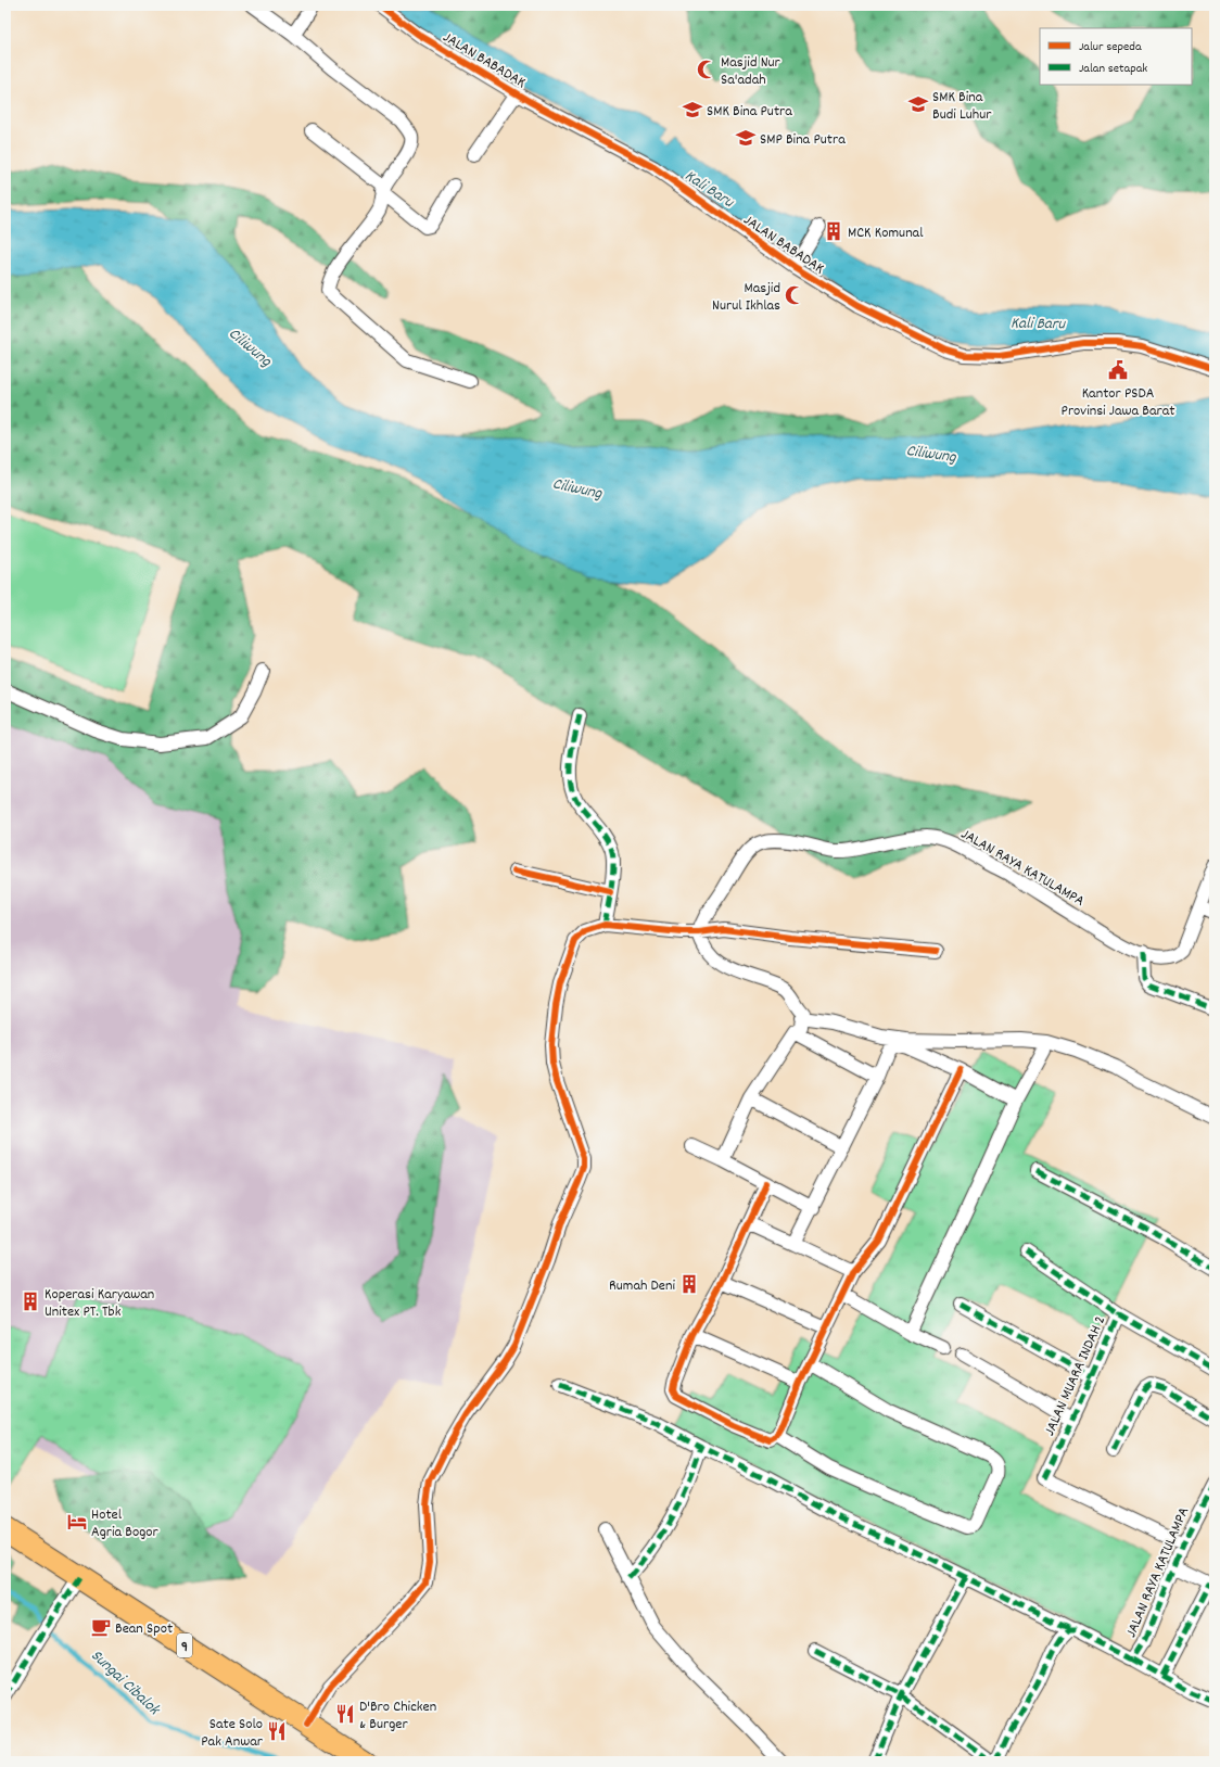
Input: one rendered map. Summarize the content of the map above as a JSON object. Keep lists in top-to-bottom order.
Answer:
{
  "streets": {
    "highway": ["9"],
    "street": ["JALAN BABADAK", "JALAN RAYA KATULAMPA", "JALAN MUARA INDAH 2"]
  },
  "crossings": [
    ["JALAN RAYA KATULAMPA", "JALAN MUARA INDAH 2"]
  ],
  "water": ["Kali Baru", "Ciliwung", "Sungai Cibalok"],
  "places": {
    "mosque": ["Masjid Nur Sa'adah", "Masjid Nurul Ikhlas"],
    "school or university": ["SMK Bina Budi Luhur", "SMK Bina Putra", "SMP Bina Putra"],
    "building": ["MCK Komunal", "Rumah Deni", "Koperasi Karyawan Unitex PT. Tbk"],
    "public building": ["Kantor PSDA Provinsi Jawa Barat"],
    "hotel": ["Hotel Agria Bogor"],
    "cafe": ["Bean Spot"],
    "restaurant": ["D'Bro Chicken & Burger", "Sate Solo Pak Anwar"]
  },
  "legend": ["Jalur sepeda", "Jalan setapak"]
}
